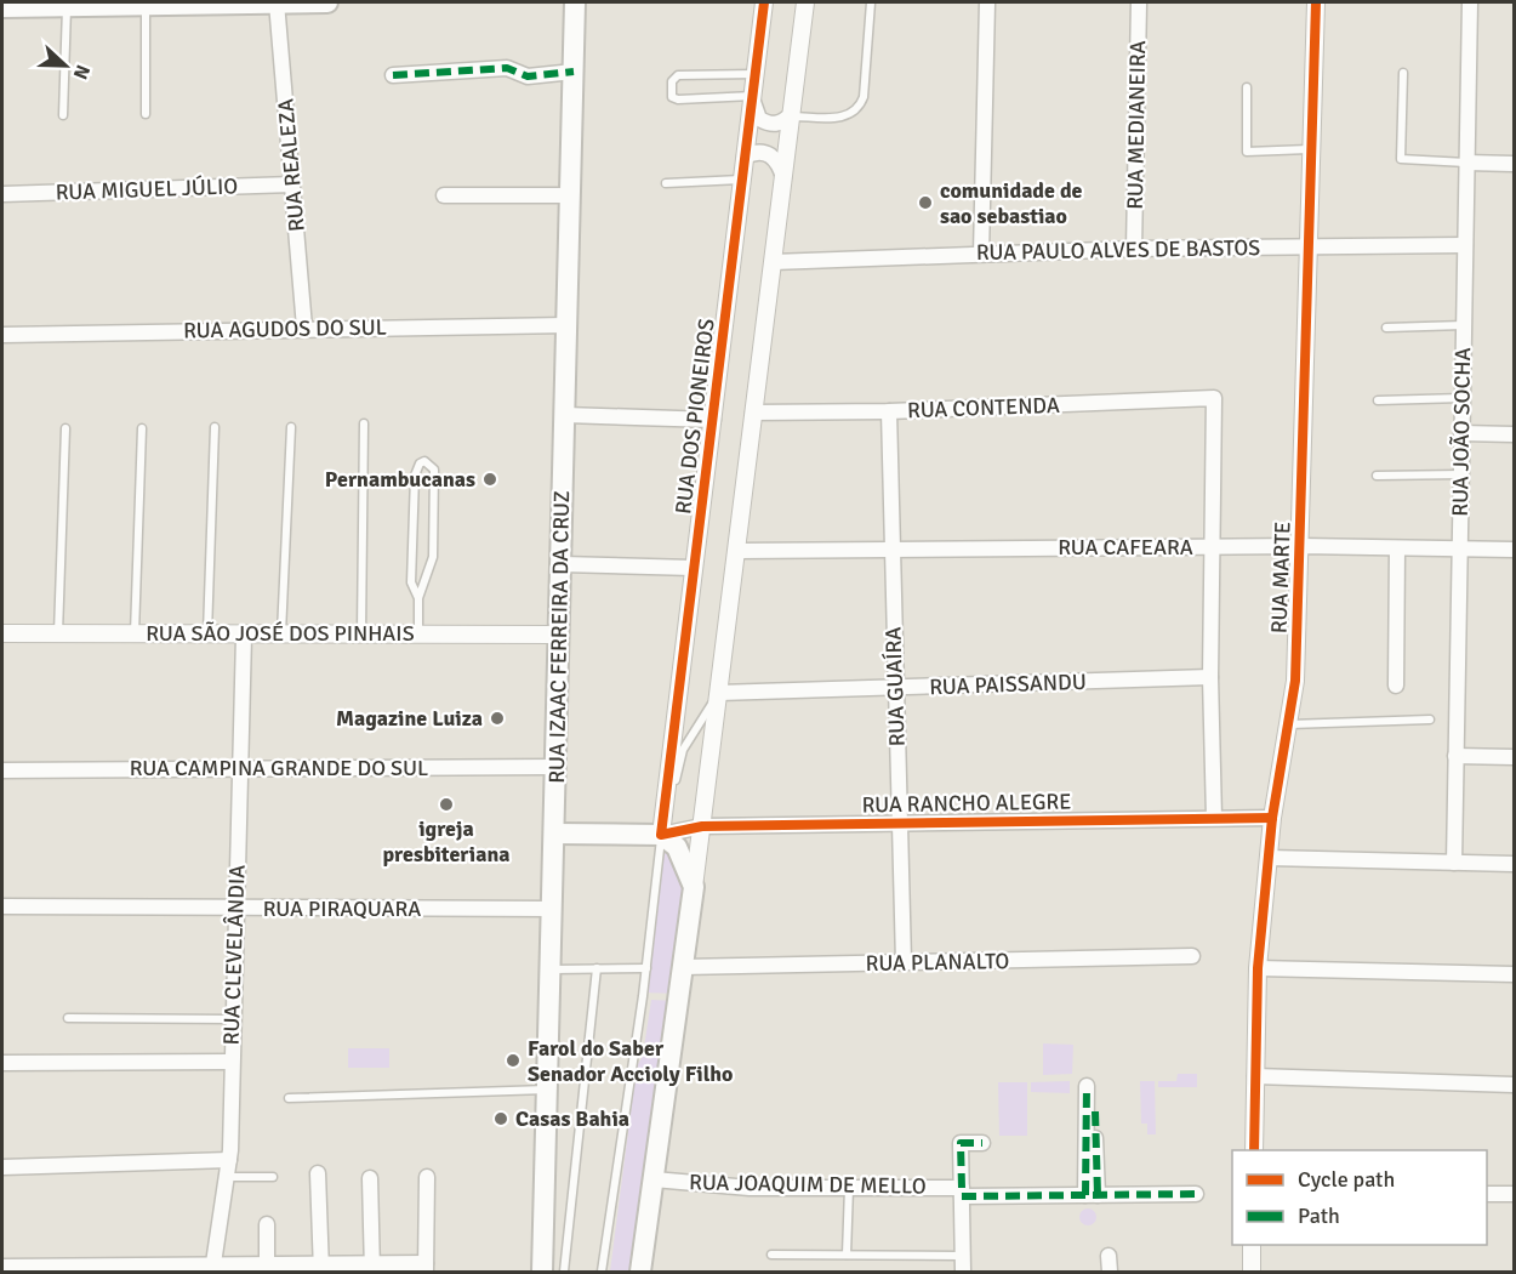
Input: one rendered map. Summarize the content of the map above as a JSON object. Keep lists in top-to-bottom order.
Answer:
{
  "streets": {
    "main road": ["RUA IZAAC FERREIRA DA CRUZ", "RUA RANCHO ALEGRE"],
    "street": [
      "RUA MEDIANEIRA",
      "RUA REALEZA",
      "RUA MIGUEL JÚLIO",
      "RUA PAULO ALVES DE BASTOS",
      "RUA AGUDOS DO SUL",
      "RUA CONTENDA",
      "RUA DOS PIONEIROS",
      "RUA JOÃO SOCHA",
      "RUA CAFEARA",
      "RUA MARTE",
      "RUA SÃO JOSÉ DOS PINHAIS",
      "RUA PAISSANDU",
      "RUA GUAÍRA",
      "RUA CAMPINA GRANDE DO SUL",
      "RUA PIRAQUARA",
      "RUA CLEVELÂNDIA",
      "RUA PLANALTO",
      "RUA JOAQUIM DE MELLO"
    ]
  },
  "crossings": [
    ["RUA MEDIANEIRA", "RUA PAULO ALVES DE BASTOS"],
    ["RUA REALEZA", "RUA MIGUEL JÚLIO"],
    ["RUA REALEZA", "RUA AGUDOS DO SUL"],
    ["RUA PAULO ALVES DE BASTOS", "RUA JOÃO SOCHA"],
    ["RUA PAULO ALVES DE BASTOS", "RUA MARTE"],
    ["RUA AGUDOS DO SUL", "RUA IZAAC FERREIRA DA CRUZ"],
    ["RUA CONTENDA", "RUA CAFEARA"],
    ["RUA CONTENDA", "RUA GUAÍRA"],
    ["RUA DOS PIONEIROS", "RUA RANCHO ALEGRE"],
    ["RUA JOÃO SOCHA", "RUA CAFEARA"],
    ["RUA CAFEARA", "RUA MARTE"],
    ["RUA CAFEARA", "RUA GUAÍRA"],
    ["RUA MARTE", "RUA RANCHO ALEGRE"],
    ["RUA SÃO JOSÉ DOS PINHAIS", "RUA IZAAC FERREIRA DA CRUZ"],
    ["RUA SÃO JOSÉ DOS PINHAIS", "RUA CLEVELÂNDIA"],
    ["RUA IZAAC FERREIRA DA CRUZ", "RUA CAMPINA GRANDE DO SUL"],
    ["RUA IZAAC FERREIRA DA CRUZ", "RUA RANCHO ALEGRE"],
    ["RUA IZAAC FERREIRA DA CRUZ", "RUA PIRAQUARA"],
    ["RUA PAISSANDU", "RUA GUAÍRA"],
    ["RUA GUAÍRA", "RUA RANCHO ALEGRE"],
    ["RUA GUAÍRA", "RUA PLANALTO"],
    ["RUA CAMPINA GRANDE DO SUL", "RUA CLEVELÂNDIA"],
    ["RUA PIRAQUARA", "RUA CLEVELÂNDIA"]
  ],
  "places": [
    "comunidade de sao sebastiao",
    "Pernambucanas",
    "Magazine Luiza",
    "igreja presbiteriana",
    "Farol do Saber Senador Accioly Filho",
    "Casas Bahia"
  ],
  "legend": ["Cycle path", "Path"],
  "north": "right"
}
